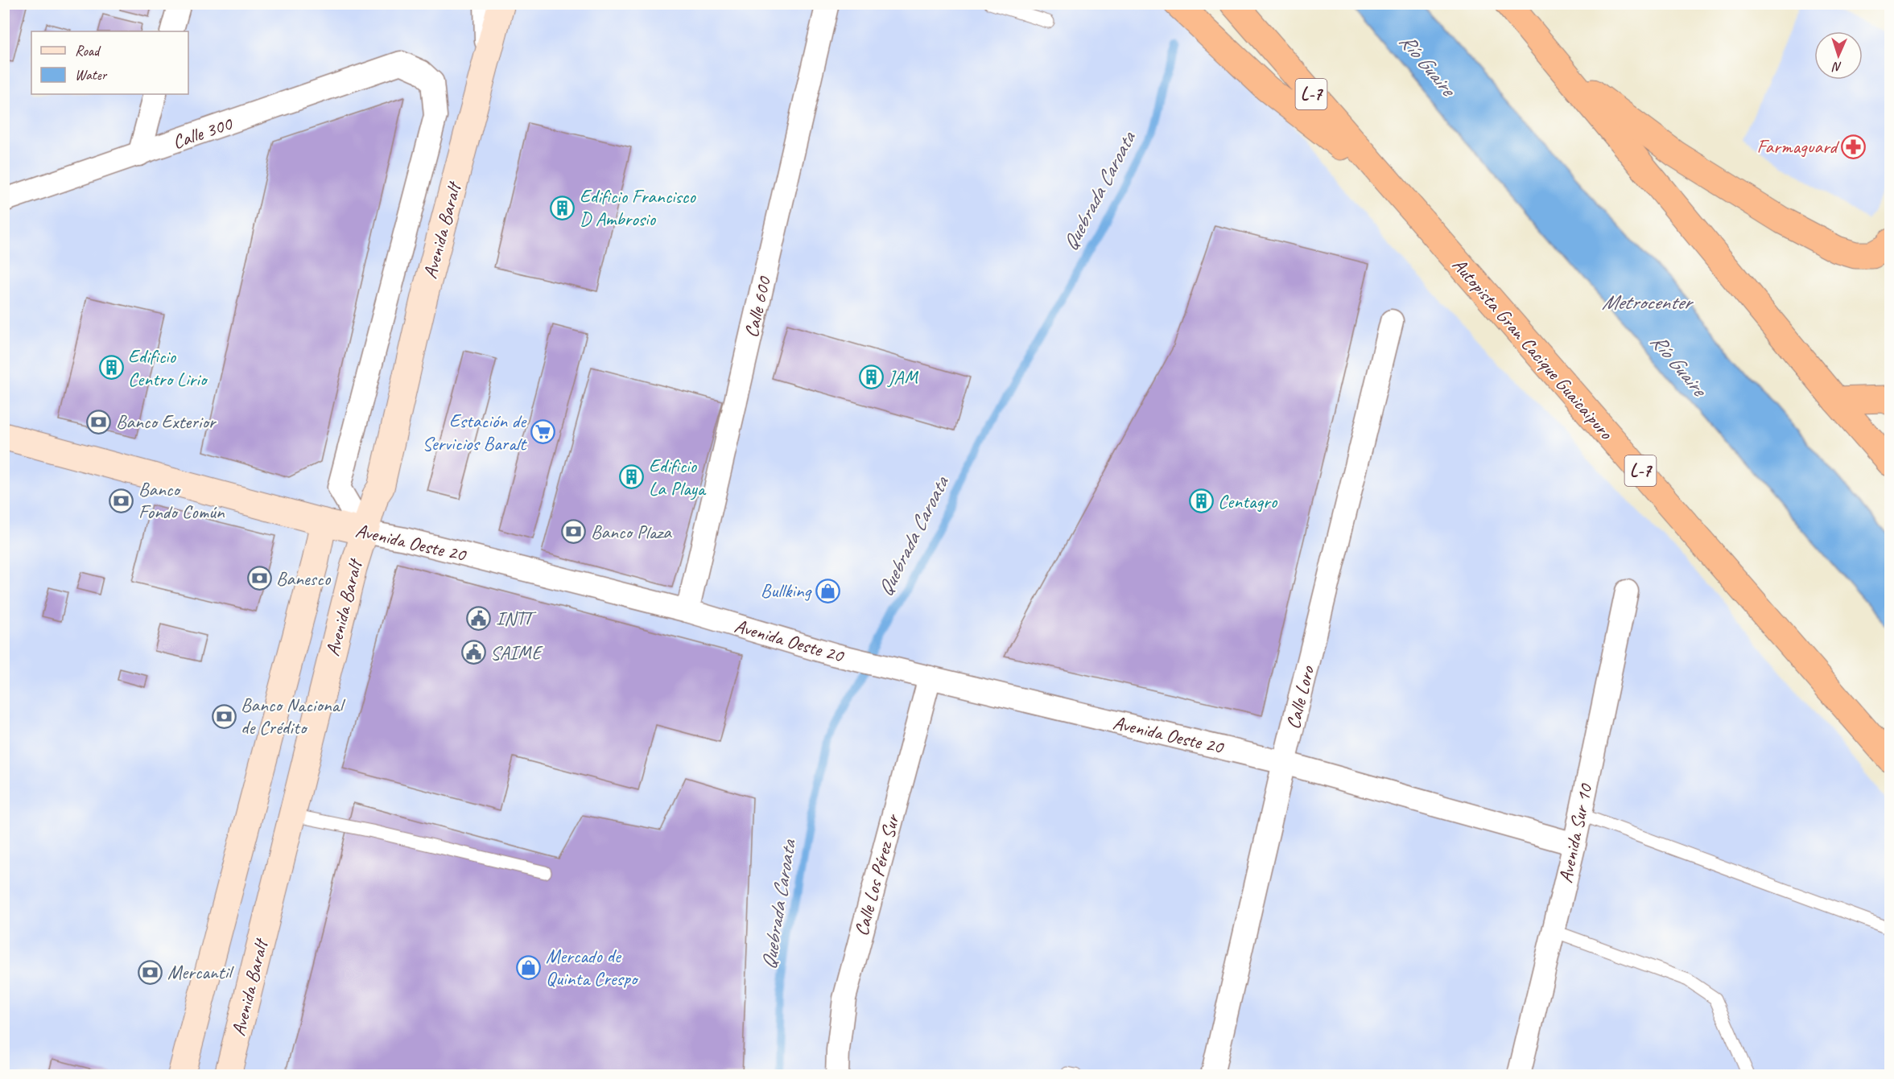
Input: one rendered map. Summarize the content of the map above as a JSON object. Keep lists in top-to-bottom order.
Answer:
{
  "streets": {
    "highway": ["L-7", "Autopista Gran Cacique Guaicaipuro"],
    "main road": ["Avenida Baralt", "Avenida Oeste 20"],
    "street": [
      "Calle 300",
      "Calle 600",
      "Calle Loro",
      "Avenida Sur 10",
      "Calle Los Pérez Sur"
    ]
  },
  "crossings": [
    ["Calle 300", "Avenida Baralt"],
    ["Calle 300", "Avenida Oeste 20"],
    ["Avenida Baralt", "Avenida Oeste 20"],
    ["Calle 600", "Avenida Oeste 20"],
    ["Avenida Oeste 20", "Calle Loro"],
    ["Avenida Oeste 20", "Avenida Sur 10"],
    ["Avenida Oeste 20", "Calle Los Pérez Sur"]
  ],
  "water": ["Río Guaire", "Quebrada Caroata", "Metrocenter"],
  "places": {
    "pharmacy": ["Farmaguard"],
    "building": [
      "Edificio Francisco D Ambrosio",
      "Edificio Centro Lirio",
      "JAM",
      "Edificio La Playa",
      "Centagro"
    ],
    "bank": [
      "Banco Exterior",
      "Banco Fondo Común",
      "Banco Plaza",
      "Banesco",
      "Banco Nacional de Crédito",
      "Mercantil"
    ],
    "supermarket": ["Estación de Servicios Baralt"],
    "shop": ["Bullking", "Mercado de Quinta Crespo"],
    "public building": ["INTT", "SAIME"]
  },
  "legend": ["Road", "Water"],
  "north": "bottom"
}
